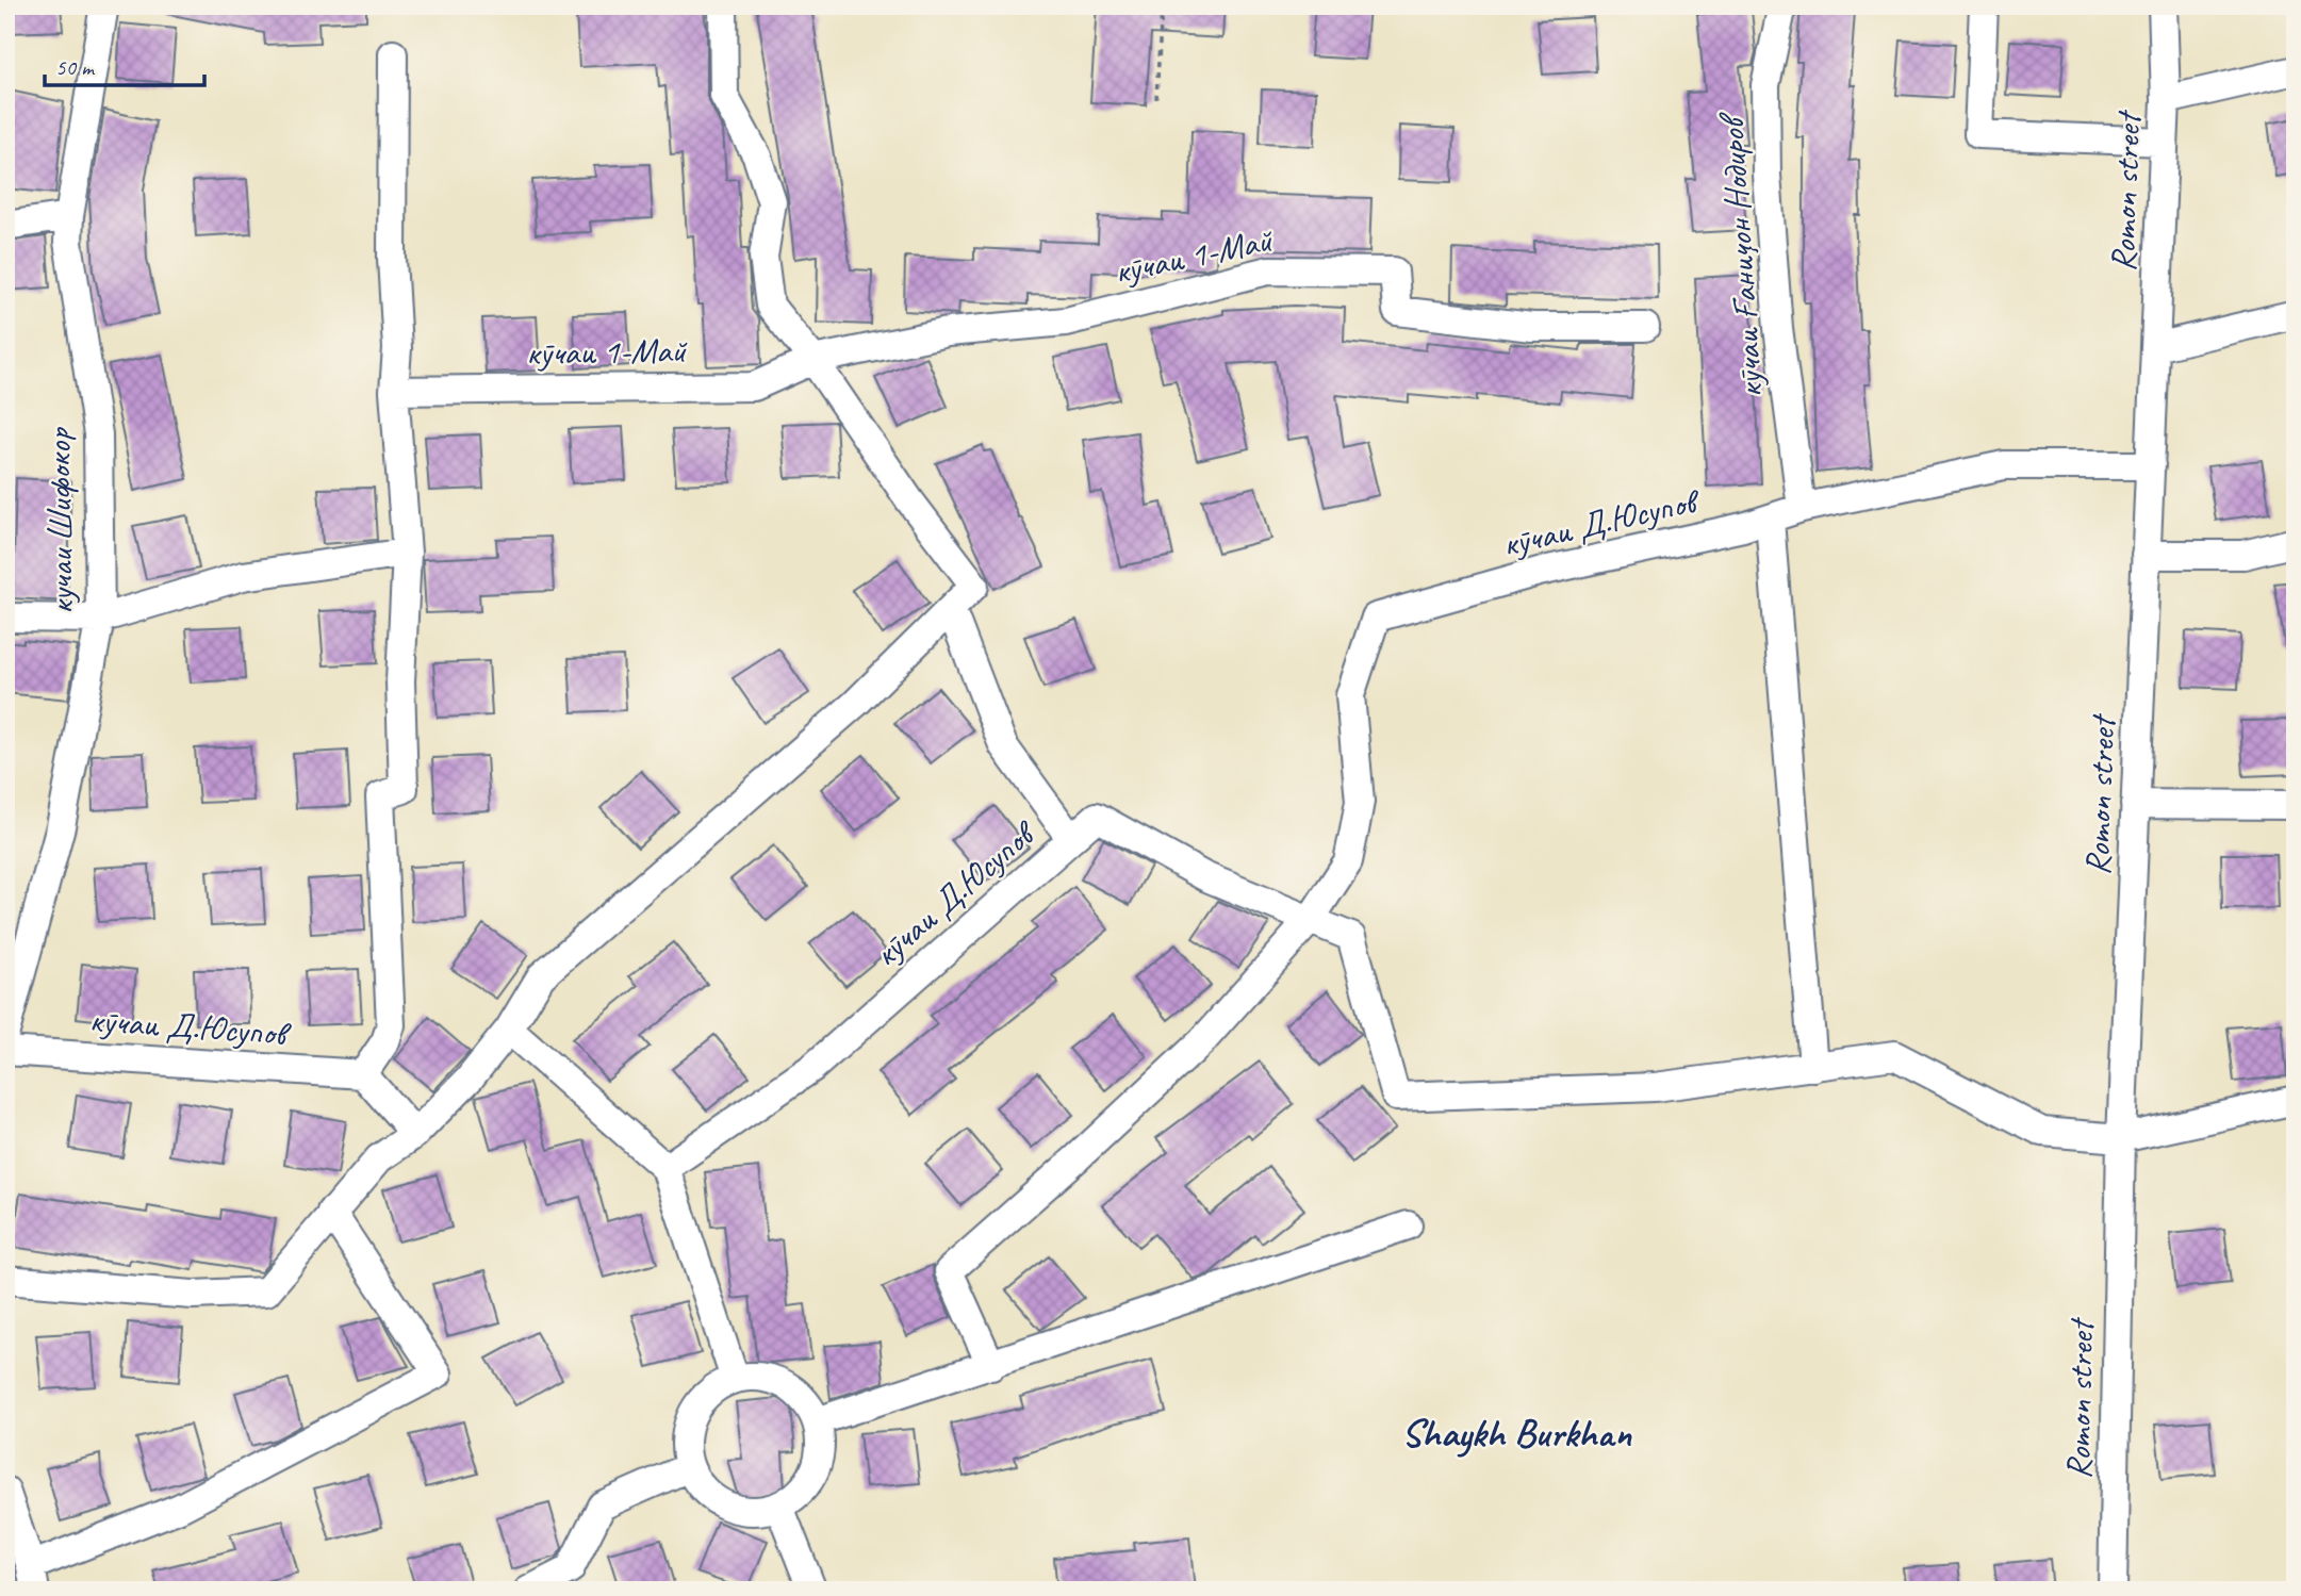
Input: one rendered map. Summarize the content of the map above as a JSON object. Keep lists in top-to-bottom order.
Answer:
{
  "streets": {
    "street": [
      "Romon street",
      "кӯчаи 1-Май",
      "кӯчаи Ғаниҷон Нодиров",
      "кучаи Шифокор",
      "кӯчаи Д.Юсупов"
    ]
  },
  "crossings": [
    ["Romon street", "кӯчаи Д.Юсупов"],
    ["кӯчаи Ғаниҷон Нодиров", "кӯчаи Д.Юсупов"]
  ],
  "districts": ["Shaykh Burkhan"],
  "scale_bar": "50 m"
}
